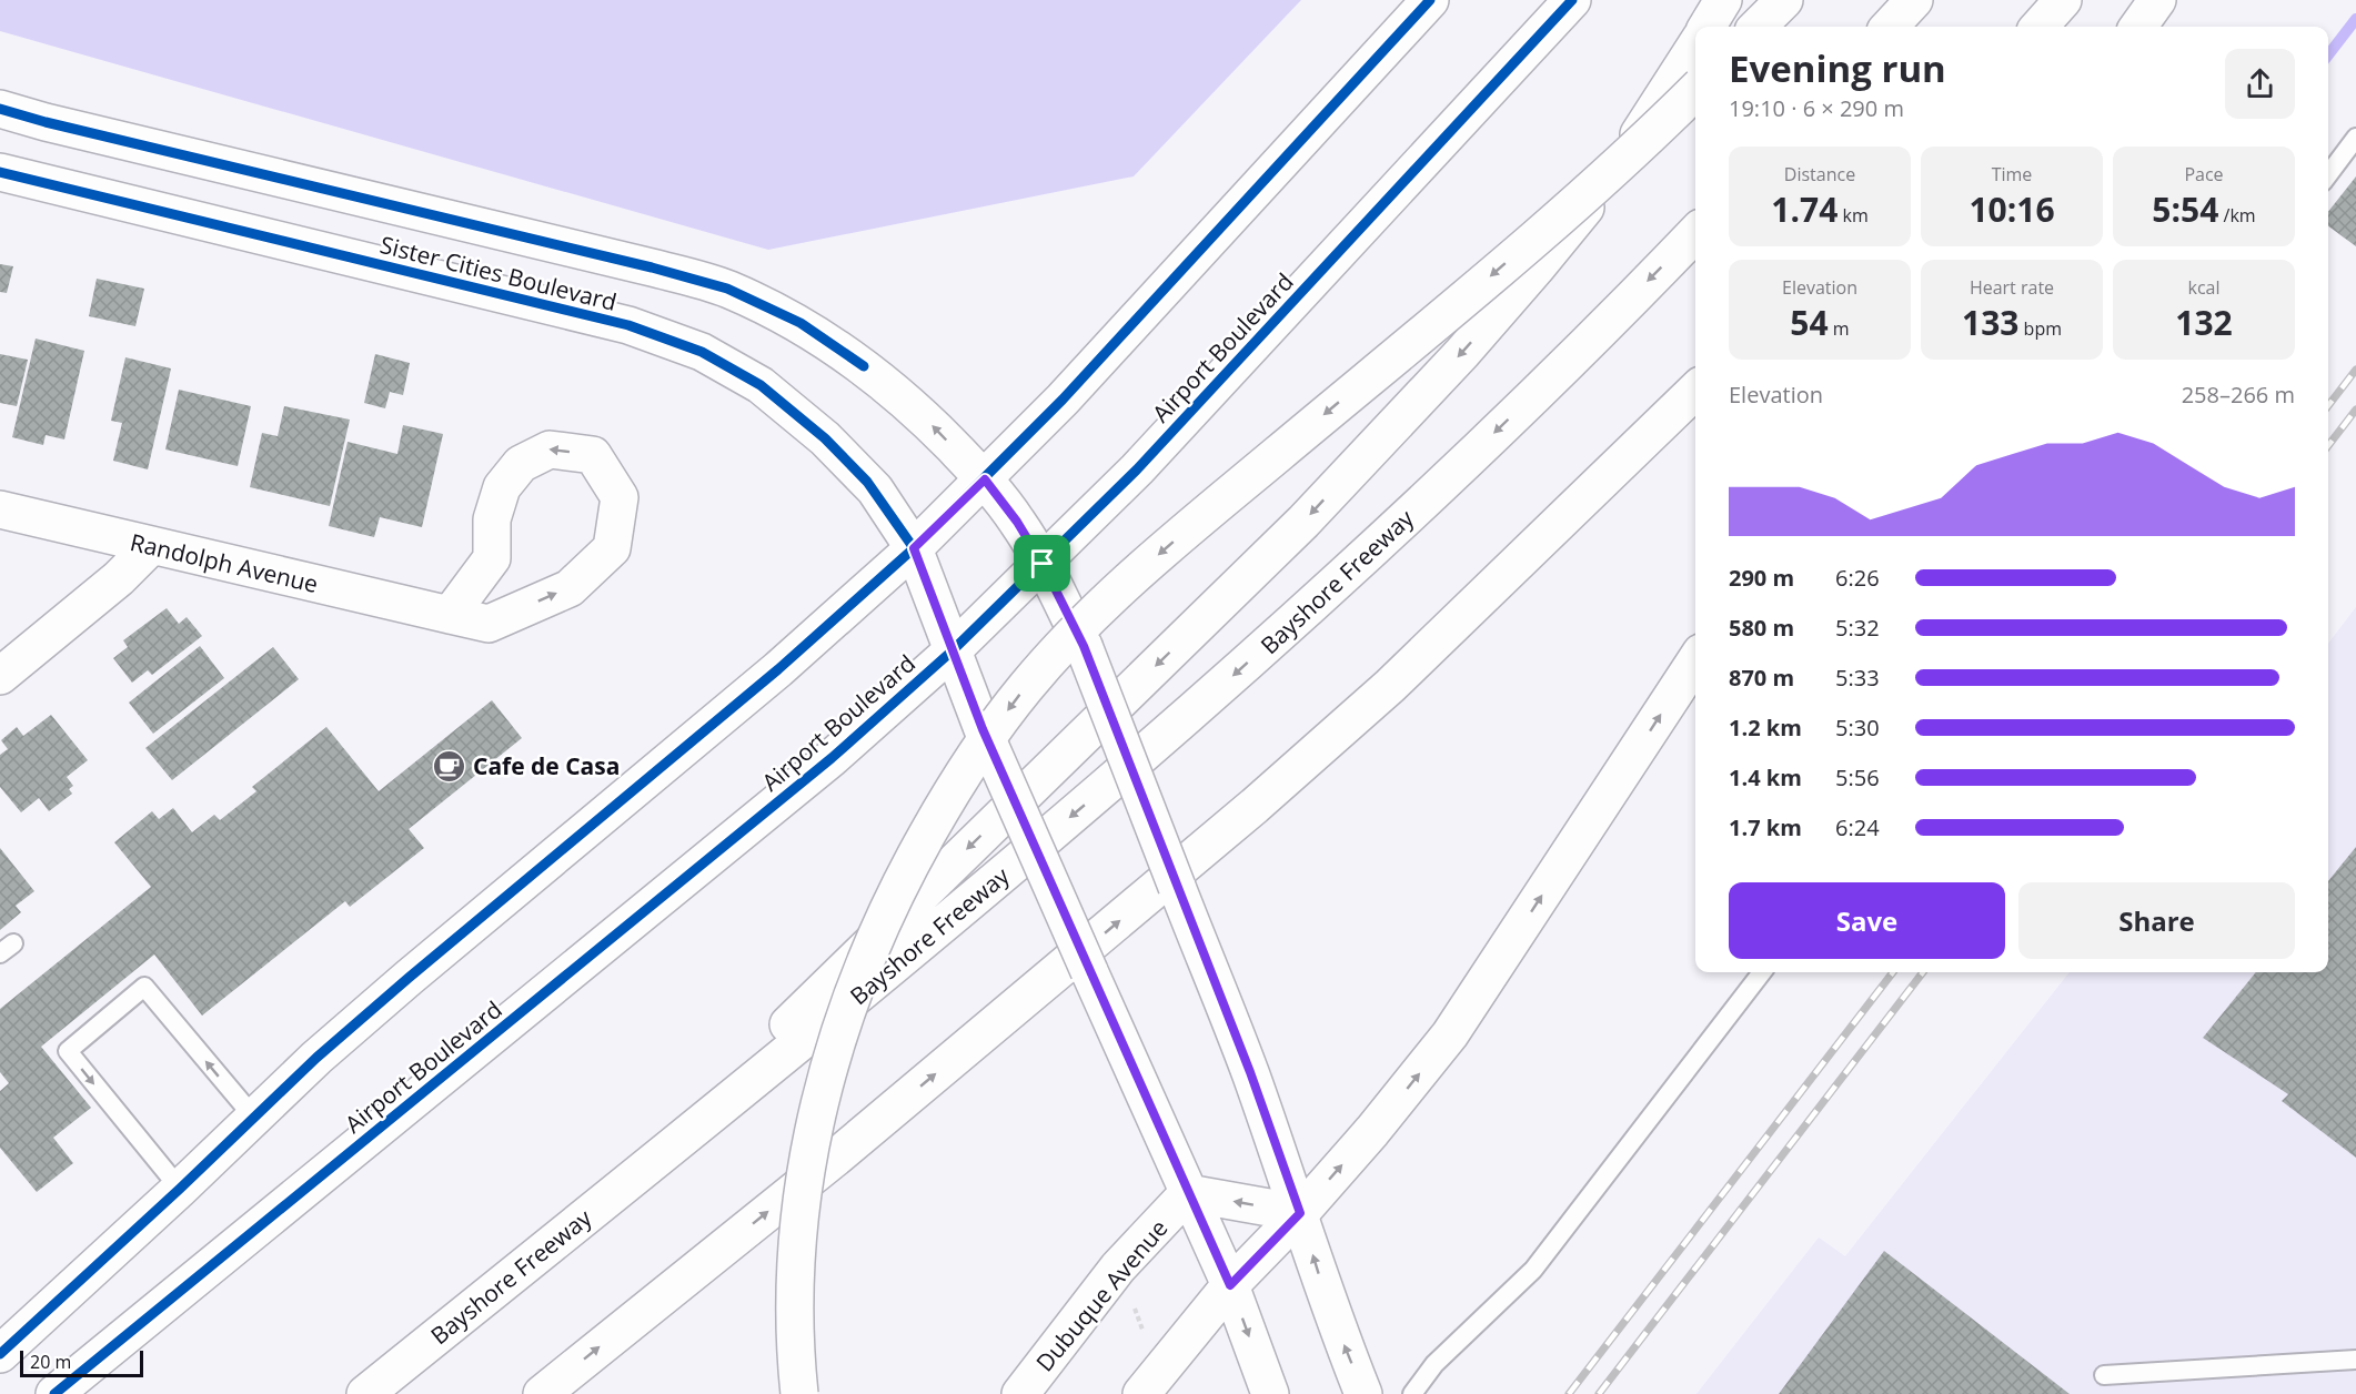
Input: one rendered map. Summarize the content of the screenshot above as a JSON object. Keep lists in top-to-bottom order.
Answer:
{
  "streets": {
    "main road": [
      "Sister Cities Boulevard",
      "Airport Boulevard",
      "Randolph Avenue",
      "Bayshore Freeway",
      "Dubuque Avenue"
    ]
  },
  "crossings": [
    ["Sister Cities Boulevard", "Airport Boulevard"],
    ["Sister Cities Boulevard", "Dubuque Avenue"]
  ],
  "places": {
    "cafe": ["Cafe de Casa"]
  },
  "scale_bar": "20 m",
  "page": {
    "heading": ["Evening run", "19:10 · 6 × 290 m"],
    "stats": [
      ["Distance", "1.74 km"],
      ["Time", "10:16"],
      ["Pace", "5:54 /km"],
      ["Elevation", "54 m"],
      ["Heart rate", "133 bpm"],
      ["kcal", "132"]
    ],
    "chart": ["Elevation", "258–266 m"],
    "list": [
      {
        "name": "290 m",
        "note": "6:26"
      },
      {
        "name": "580 m",
        "note": "5:32"
      },
      {
        "name": "870 m",
        "note": "5:33"
      },
      {
        "name": "1.2 km",
        "note": "5:30"
      },
      {
        "name": "1.4 km",
        "note": "5:56"
      },
      {
        "name": "1.7 km",
        "note": "6:24"
      }
    ],
    "buttons": ["Save", "Share"],
    "scale": "20 m"
  }
}
